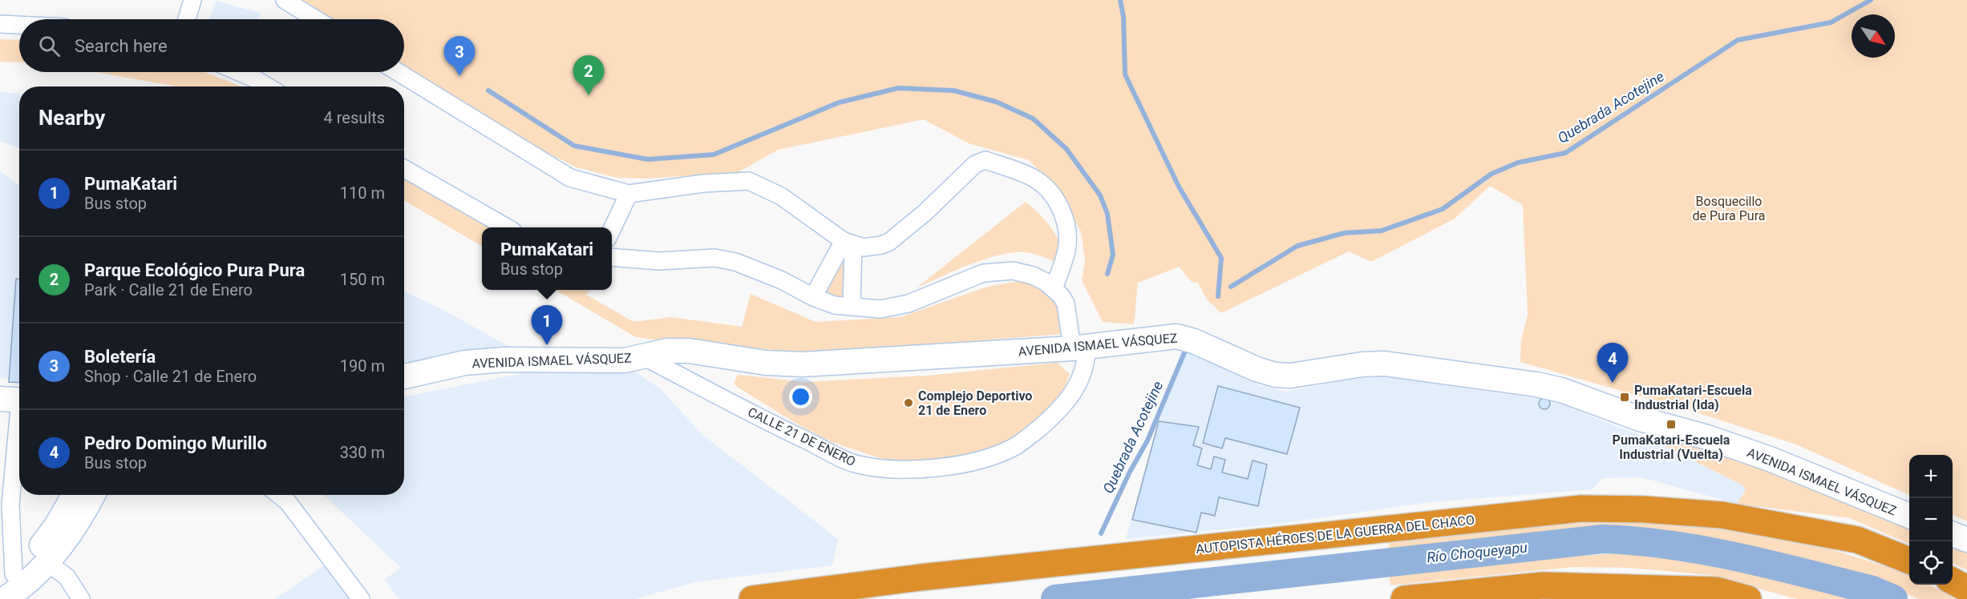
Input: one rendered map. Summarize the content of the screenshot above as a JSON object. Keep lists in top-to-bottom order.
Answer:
{
  "streets": {
    "highway": ["AUTOPISTA HÉROES DE LA GUERRA DEL CHACO"],
    "main road": ["AVENIDA ISMAEL VÁSQUEZ"],
    "street": ["CALLE 21 DE ENERO"]
  },
  "crossings": [
    ["AVENIDA ISMAEL VÁSQUEZ", "CALLE 21 DE ENERO"]
  ],
  "water": ["Quebrada Acotejine", "Río Choqueyapu"],
  "parks": ["Bosquecillo de Pura Pura"],
  "places": {
    "transit": ["PumaKatari-Escuela Industrial (Ida)", "PumaKatari-Escuela Industrial (Vuelta)"],
    "other": ["Complejo Deportivo 21 de Enero"]
  },
  "north": "bottom right",
  "page": {
    "search": "Search here",
    "pins": [
      "3",
      "2",
      "1",
      "4"
    ],
    "heading": ["Nearby", "4 results"],
    "list": [
      {
        "mark": "1",
        "name": "PumaKatari",
        "note": "Bus stop",
        "value": "110 m"
      },
      {
        "mark": "2",
        "name": "Parque Ecológico Pura Pura",
        "note": "Park · Calle 21 de Enero",
        "value": "150 m"
      },
      {
        "mark": "3",
        "name": "Boletería",
        "note": "Shop · Calle 21 de Enero",
        "value": "190 m"
      },
      {
        "mark": "4",
        "name": "Pedro Domingo Murillo",
        "note": "Bus stop",
        "value": "330 m"
      }
    ],
    "popup": ["PumaKatari", "Bus stop"],
    "map_buttons": ["+", "−"]
  }
}
